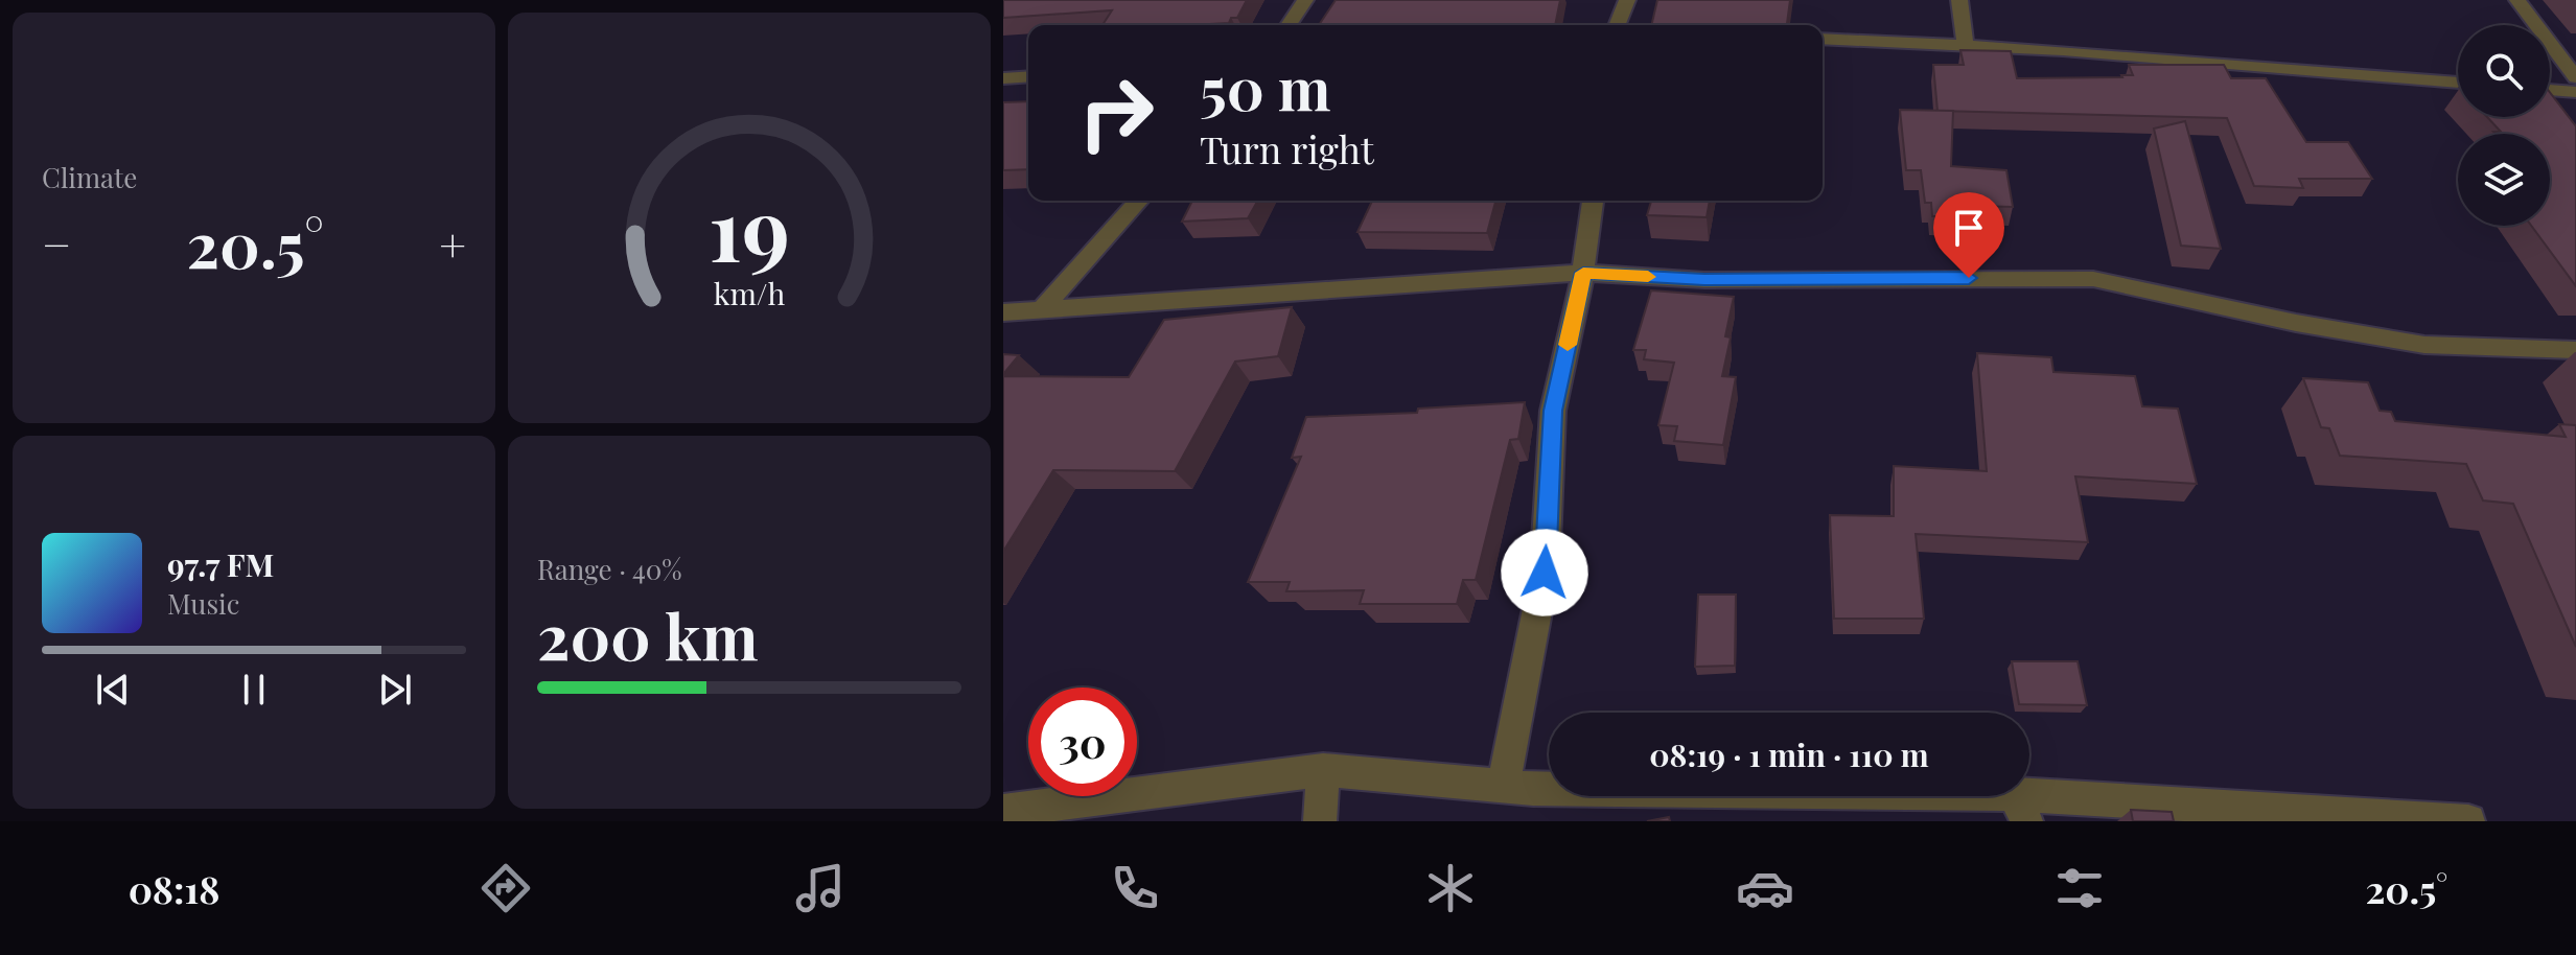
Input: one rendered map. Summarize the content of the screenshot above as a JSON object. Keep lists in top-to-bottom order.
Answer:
{
  "page": {
    "tile": [
      "Climate",
      ["Range · 40%", "200 km"]
    ],
    "turn": ["50 m", "Turn right"],
    "heat": ["−", "20.5°", "+"],
    "song": ["97.7 FM", "Music"],
    "limit": "30",
    "trip": "08:19 · 1 min · 110 m",
    "tabs": ["08:18", "20.5°"],
    "gauge": ["19", "km/h"]
  }
}
